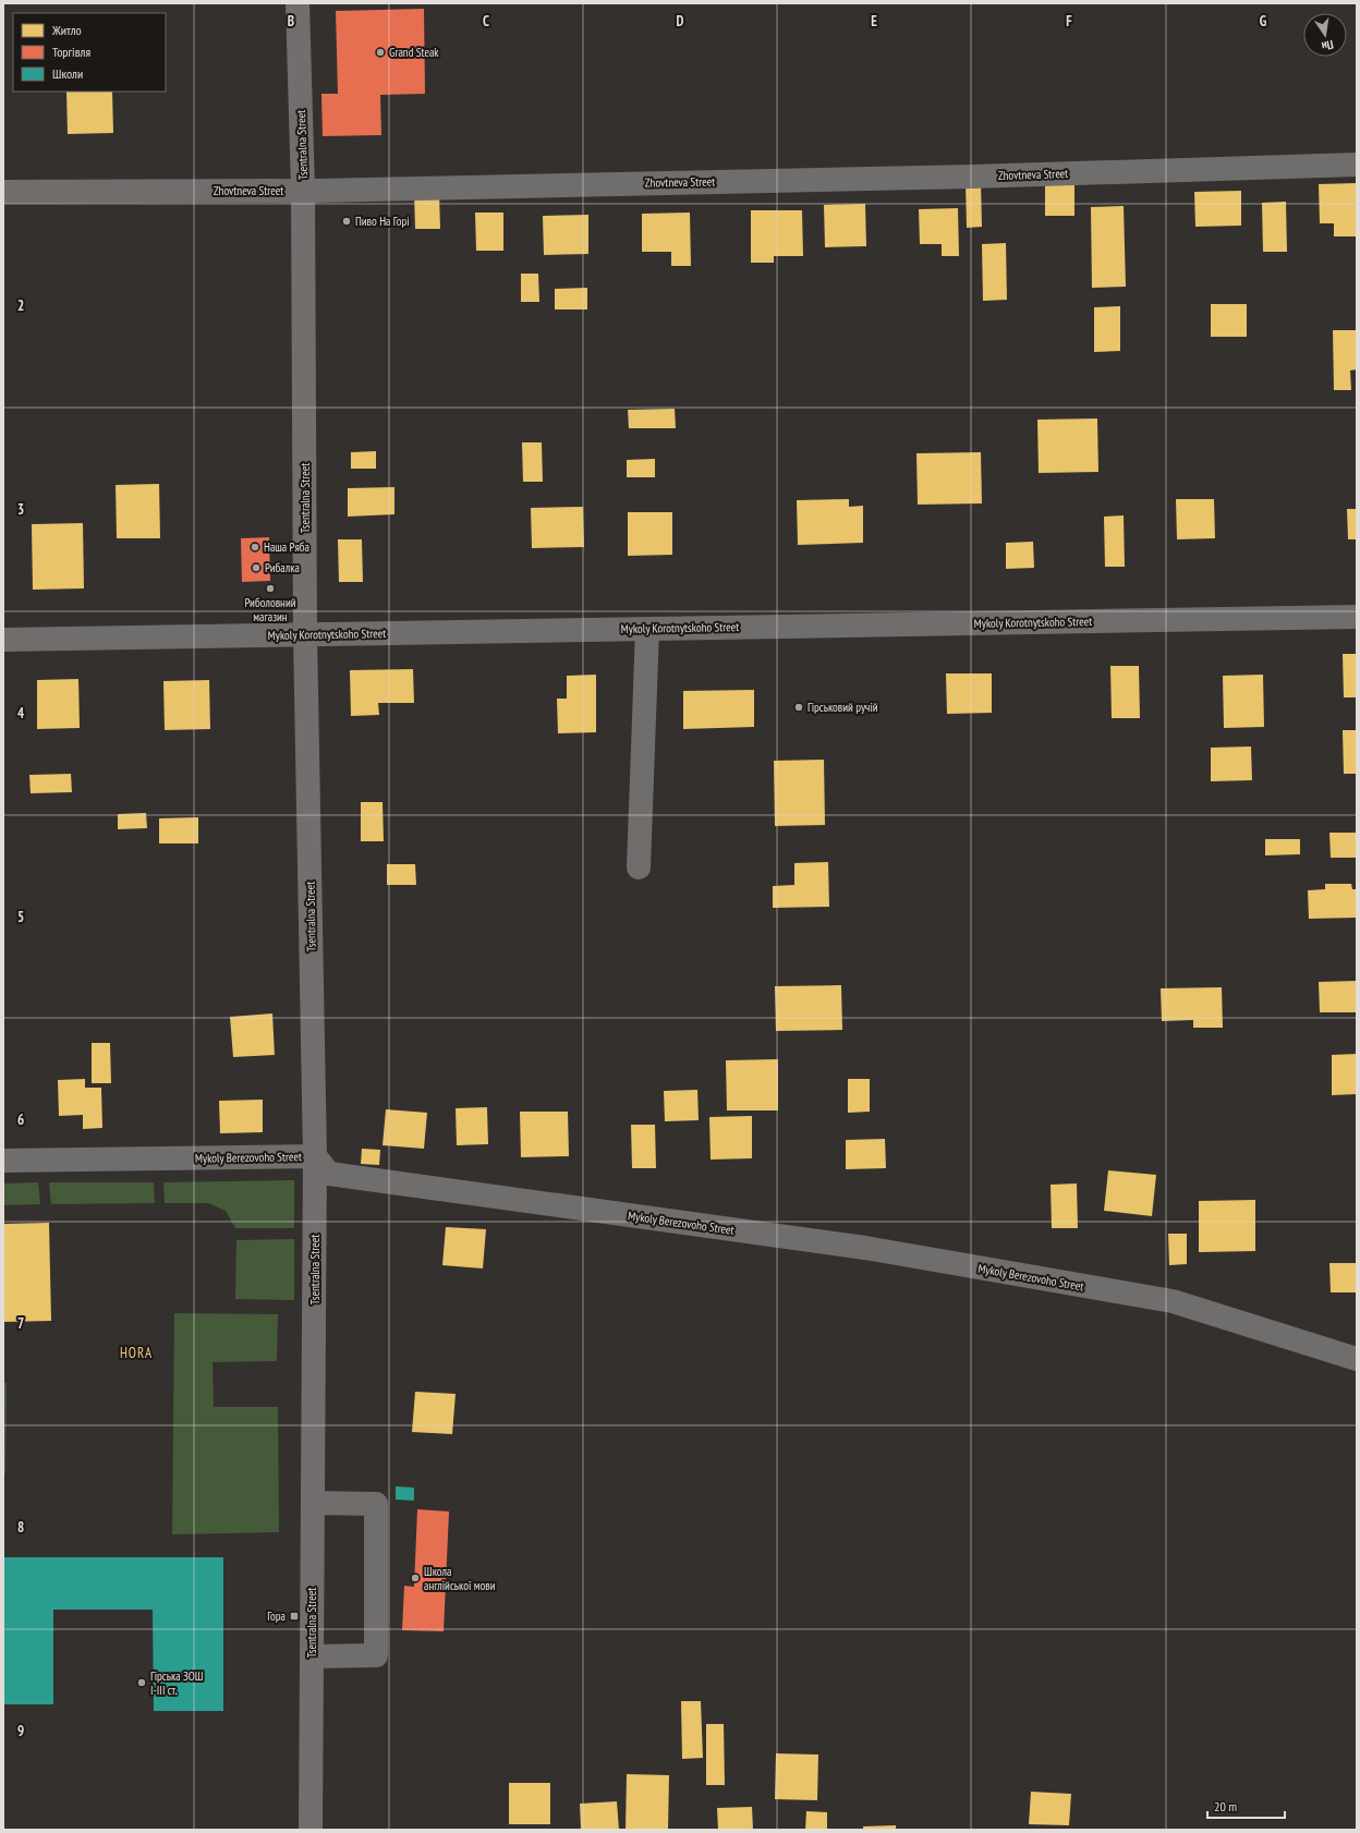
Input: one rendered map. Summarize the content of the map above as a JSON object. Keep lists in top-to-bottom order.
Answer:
{
  "streets": {
    "main road": ["Tsentralna Street"],
    "street": ["Zhovtneva Street", "Mykoly Korotnytskoho Street", "Mykoly Berezovoho Street"]
  },
  "crossings": [
    ["Tsentralna Street", "Zhovtneva Street"],
    ["Tsentralna Street", "Mykoly Korotnytskoho Street"],
    ["Tsentralna Street", "Mykoly Berezovoho Street"]
  ],
  "districts": ["HORA"],
  "places": {
    "other": [
      "Grand Steak",
      "Пиво На Горі",
      "Наша Ряба",
      "Рибалка",
      "Риболовний магазин",
      "Гірськовий ручій",
      "Школа англійської мови",
      "Гірська ЗОШ І-ІІІ ст."
    ],
    "transit": ["Гора"]
  },
  "legend": ["Житло", "Торгівля", "Школи"],
  "scale_bar": "20 m",
  "north": "bottom",
  "grid": {
    "columns": [
      "B",
      "C",
      "D",
      "E",
      "F",
      "G"
    ],
    "rows": [
      "2",
      "3",
      "4",
      "5",
      "6",
      "7",
      "8",
      "9"
    ]
  }
}
